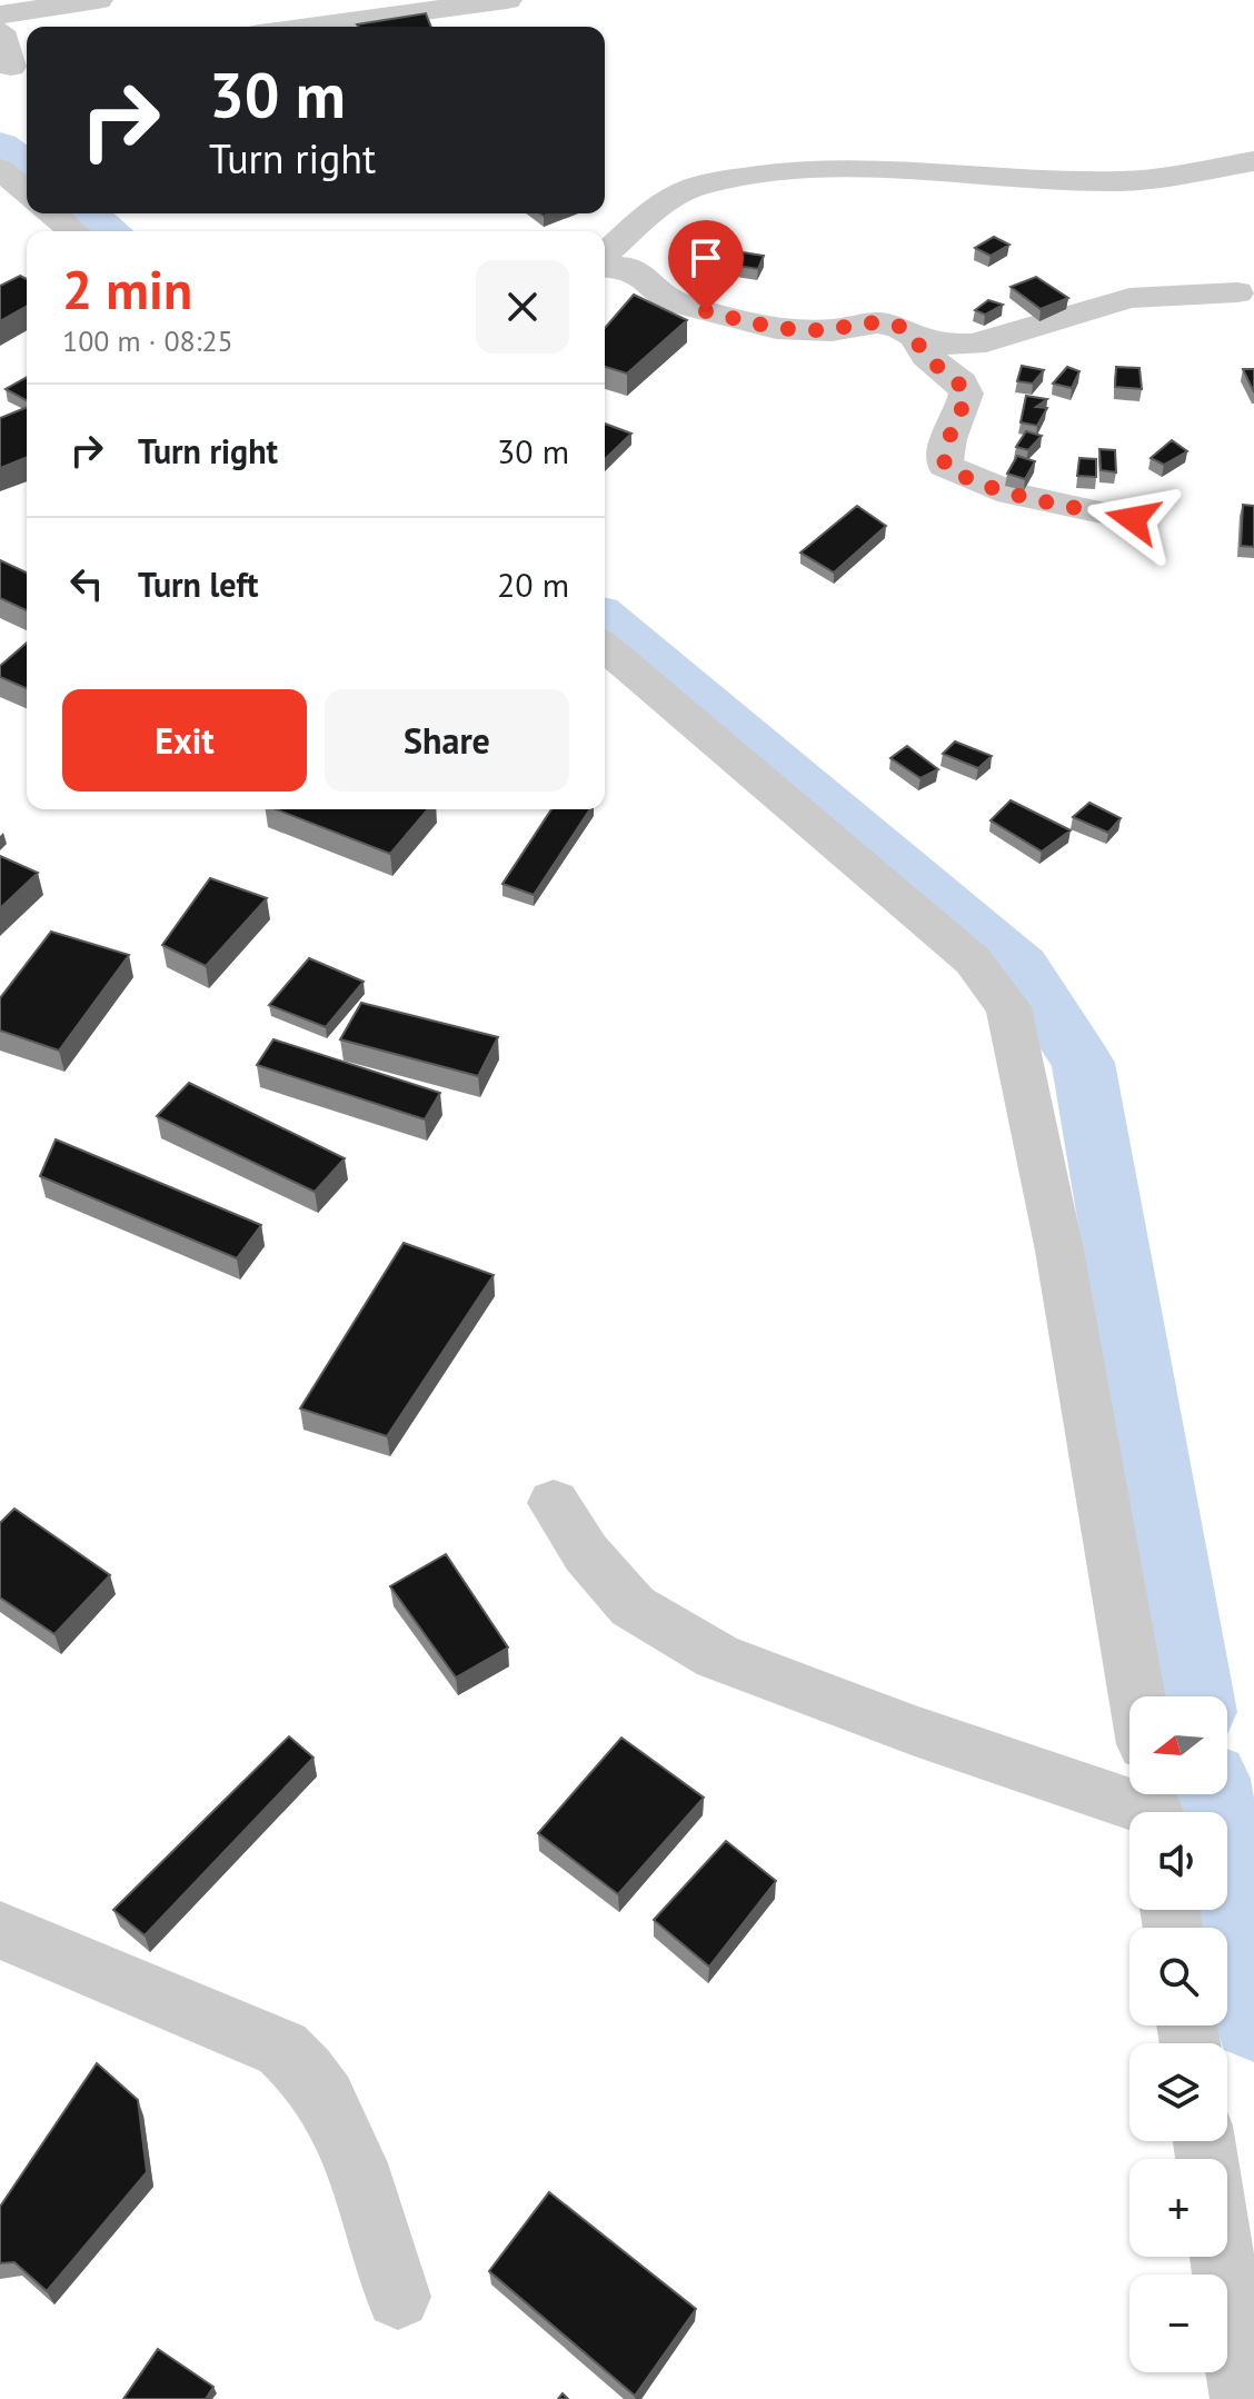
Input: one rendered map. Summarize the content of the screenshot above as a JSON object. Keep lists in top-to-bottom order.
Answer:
{
  "north": "left",
  "page": {
    "turn": ["30 m", "Turn right"],
    "heading": ["2 min", "100 m · 08:25"],
    "list": [
      {
        "name": "Turn right",
        "value": "30 m"
      },
      {
        "name": "Turn left",
        "value": "20 m"
      }
    ],
    "buttons": ["Exit", "Share"],
    "map_buttons": ["+", "−"]
  }
}
